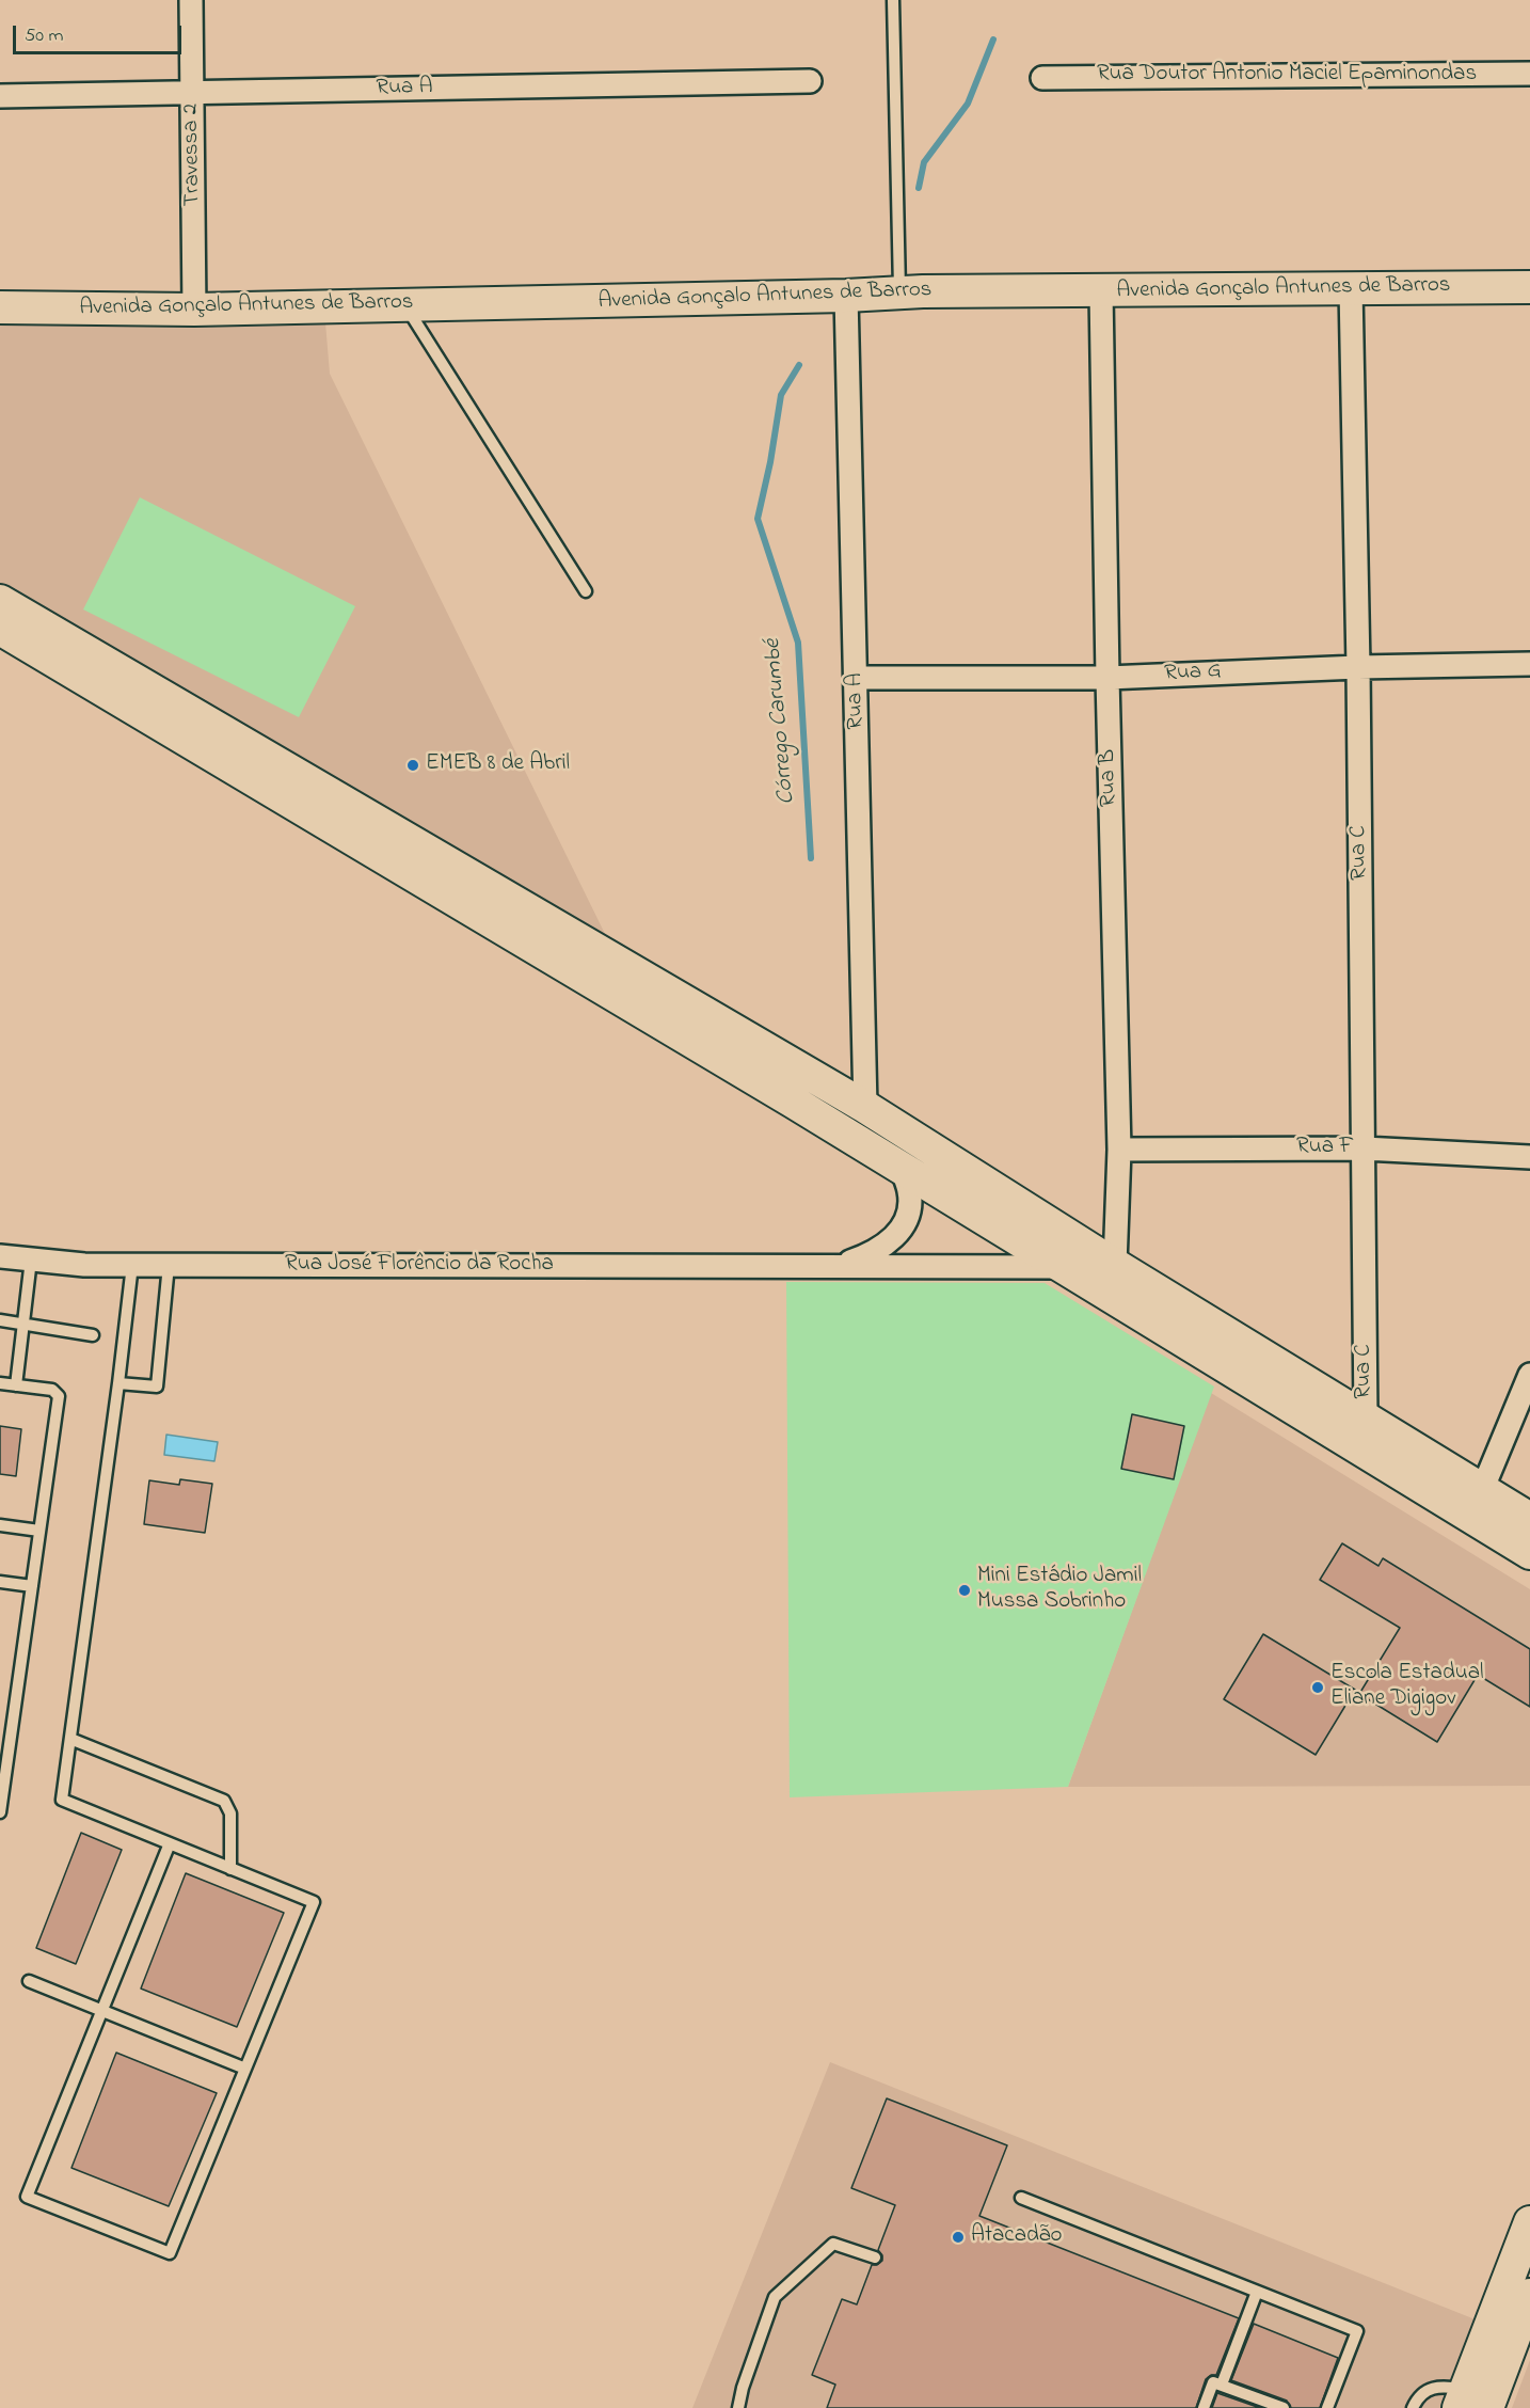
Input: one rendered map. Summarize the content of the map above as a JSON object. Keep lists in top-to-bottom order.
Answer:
{
  "streets": {
    "main road": ["Avenida Gonçalo Antunes de Barros"],
    "street": [
      "Rua Doutor Antonio Maciel Epaminondas",
      "Rua A",
      "Travessa 2",
      "Rua G",
      "Rua B",
      "Rua C",
      "Rua F",
      "Rua José Florêncio da Rocha"
    ]
  },
  "crossings": [
    ["Rua A", "Travessa 2"],
    ["Rua A", "Avenida Gonçalo Antunes de Barros"],
    ["Rua A", "Rua G"],
    ["Travessa 2", "Avenida Gonçalo Antunes de Barros"],
    ["Avenida Gonçalo Antunes de Barros", "Rua B"],
    ["Avenida Gonçalo Antunes de Barros", "Rua C"],
    ["Rua G", "Rua B"],
    ["Rua G", "Rua C"],
    ["Rua B", "Rua F"],
    ["Rua C", "Rua F"]
  ],
  "water": ["Córrego Carumbé"],
  "places": [
    "EMEB 8 de Abril",
    "Mini Estádio Jamil Mussa Sobrinho",
    "Escola Estadual Eliane Digigov",
    "Atacadão"
  ],
  "scale_bar": "50 m"
}
